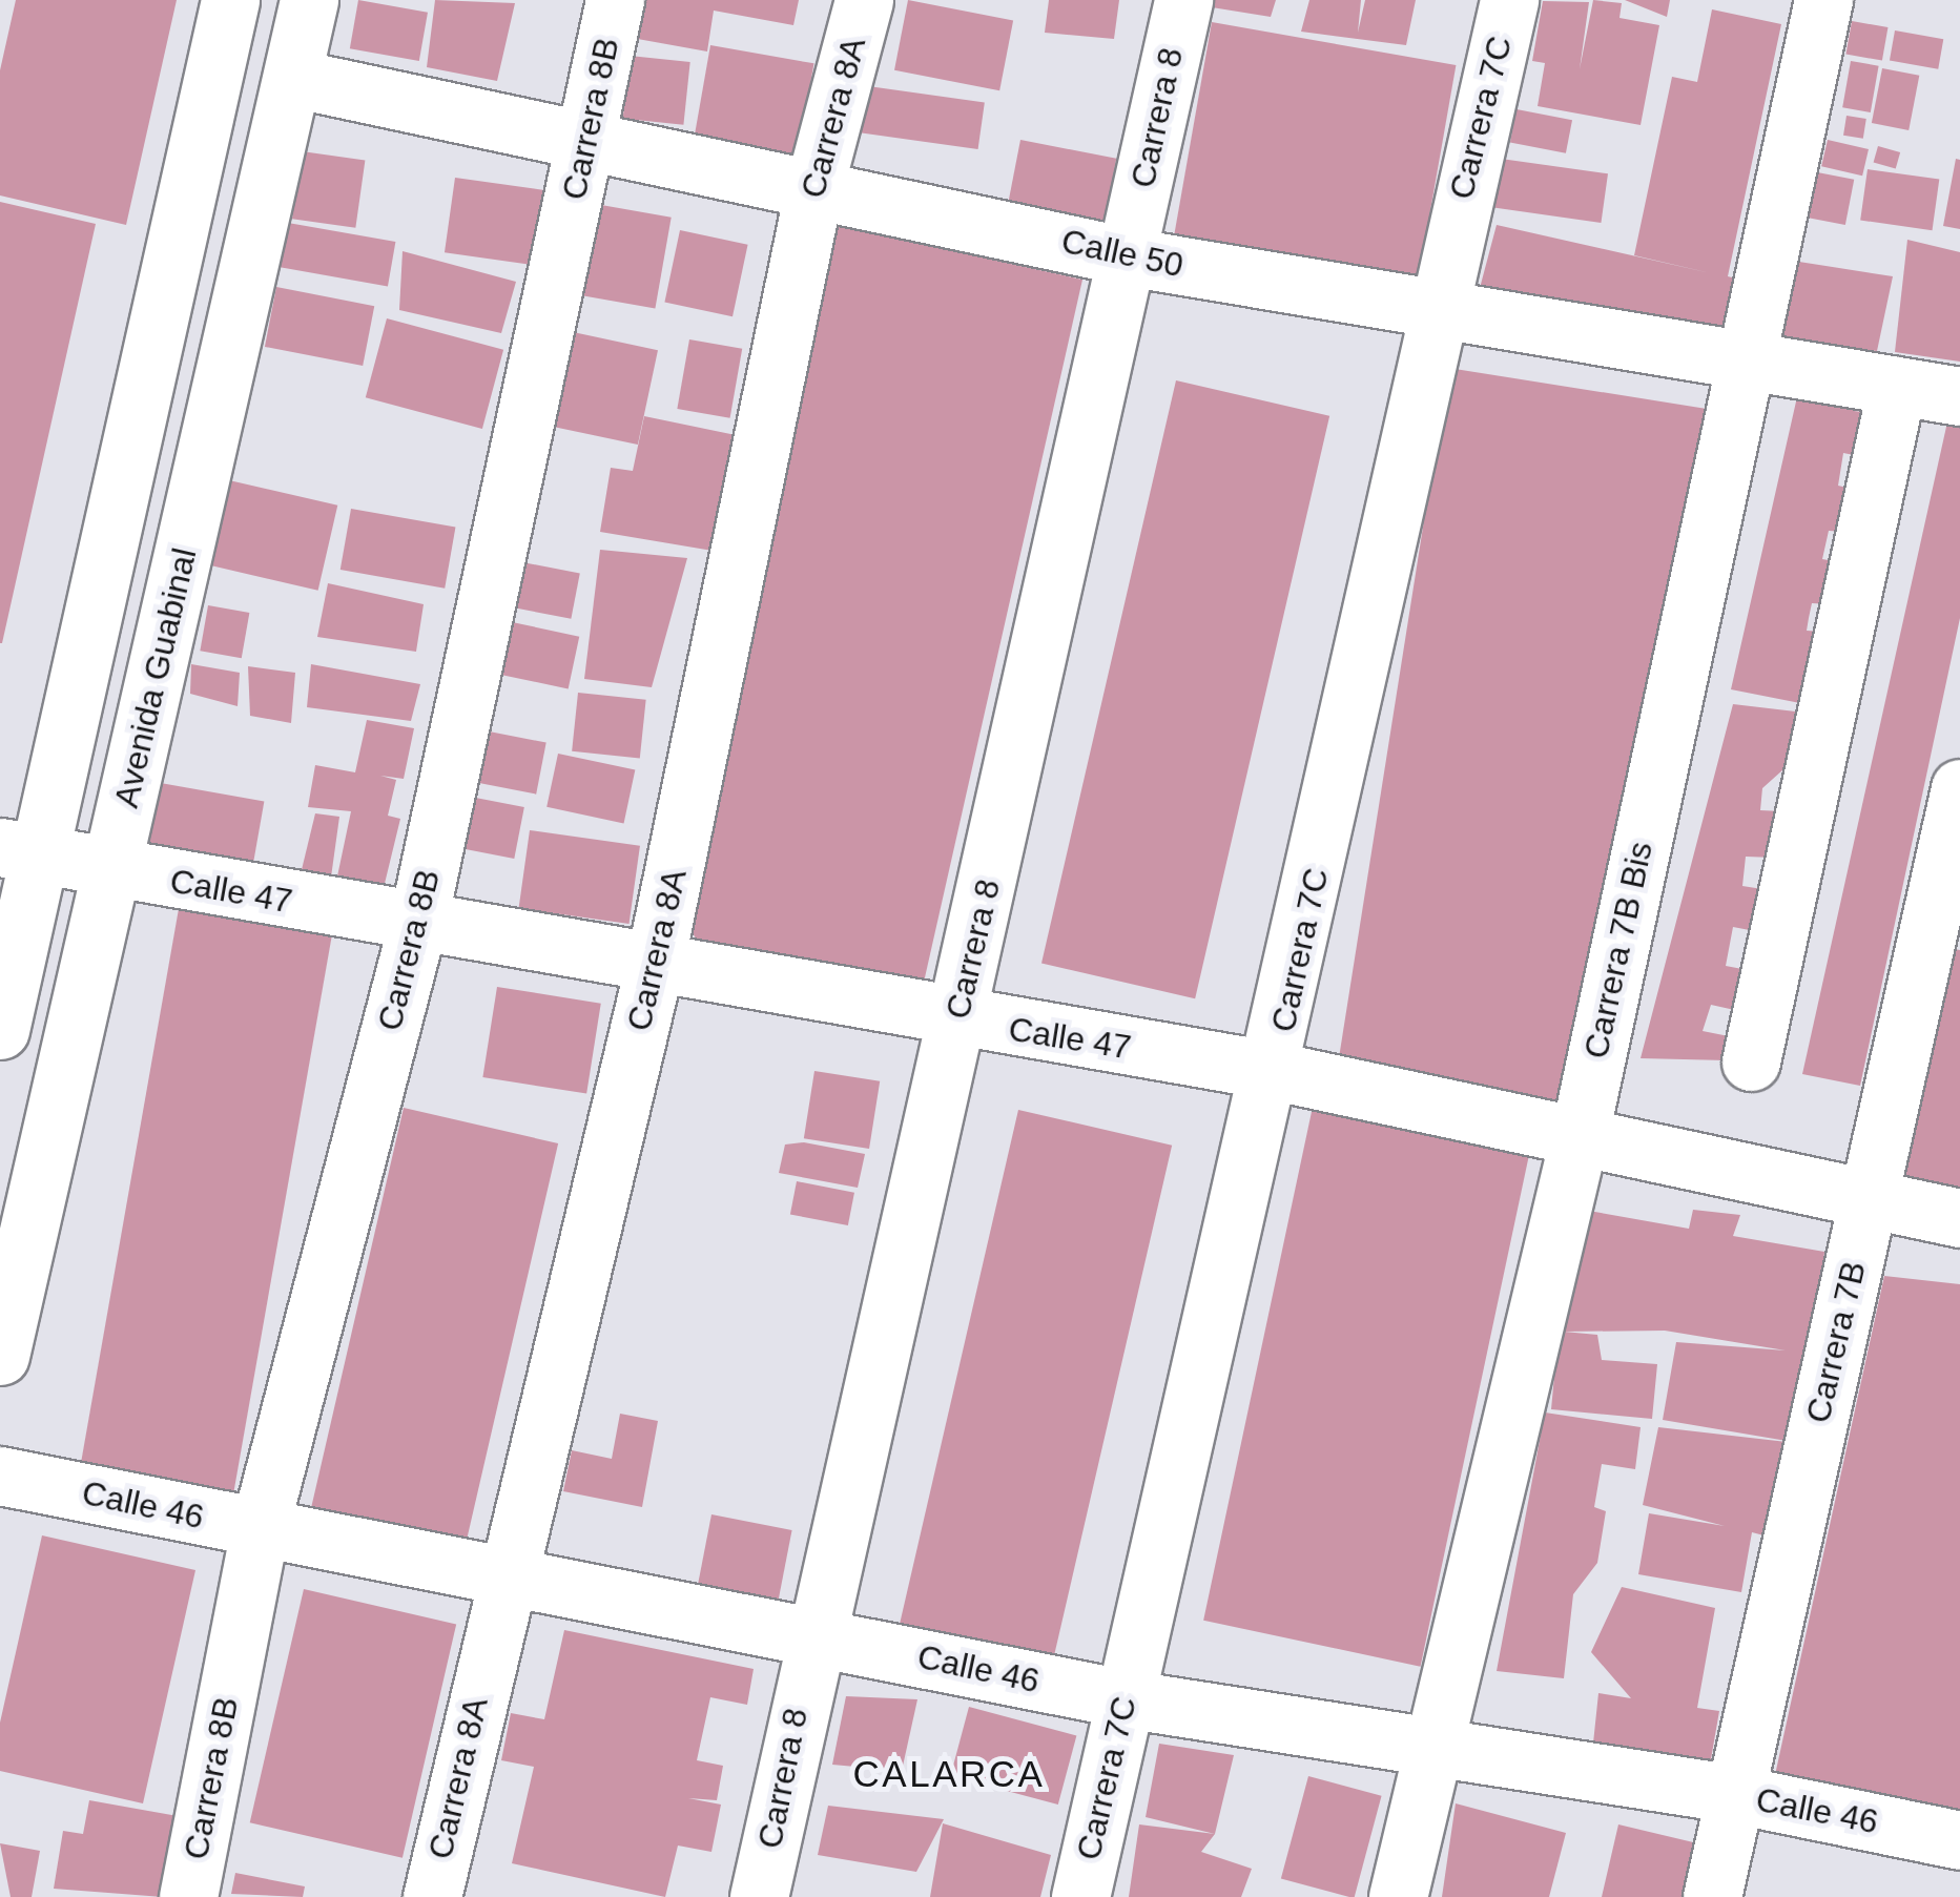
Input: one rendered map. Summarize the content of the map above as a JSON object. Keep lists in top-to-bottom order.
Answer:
{
  "streets": {
    "street": [
      "Carrera 8A",
      "Carrera 8",
      "Carrera 7C",
      "Carrera 8B",
      "Calle 50",
      "Avenida Guabinal",
      "Calle 47",
      "Carrera 7B Bis",
      "Carrera 7B",
      "Calle 46"
    ]
  },
  "crossings": [
    ["Carrera 8A", "Calle 50"],
    ["Carrera 8A", "Calle 47"],
    ["Carrera 8A", "Calle 46"],
    ["Carrera 8", "Calle 50"],
    ["Carrera 8", "Calle 47"],
    ["Carrera 8", "Calle 46"],
    ["Carrera 7C", "Calle 50"],
    ["Carrera 7C", "Calle 47"],
    ["Carrera 7C", "Calle 46"],
    ["Carrera 8B", "Calle 50"],
    ["Carrera 8B", "Calle 47"],
    ["Carrera 8B", "Calle 46"],
    ["Calle 50", "Avenida Guabinal"],
    ["Calle 50", "Carrera 7B Bis"],
    ["Avenida Guabinal", "Calle 47"],
    ["Calle 47", "Carrera 7B Bis"],
    ["Calle 47", "Carrera 7B"],
    ["Carrera 7B Bis", "Calle 46"],
    ["Carrera 7B", "Calle 46"]
  ],
  "districts": ["CALARCA"]
}
